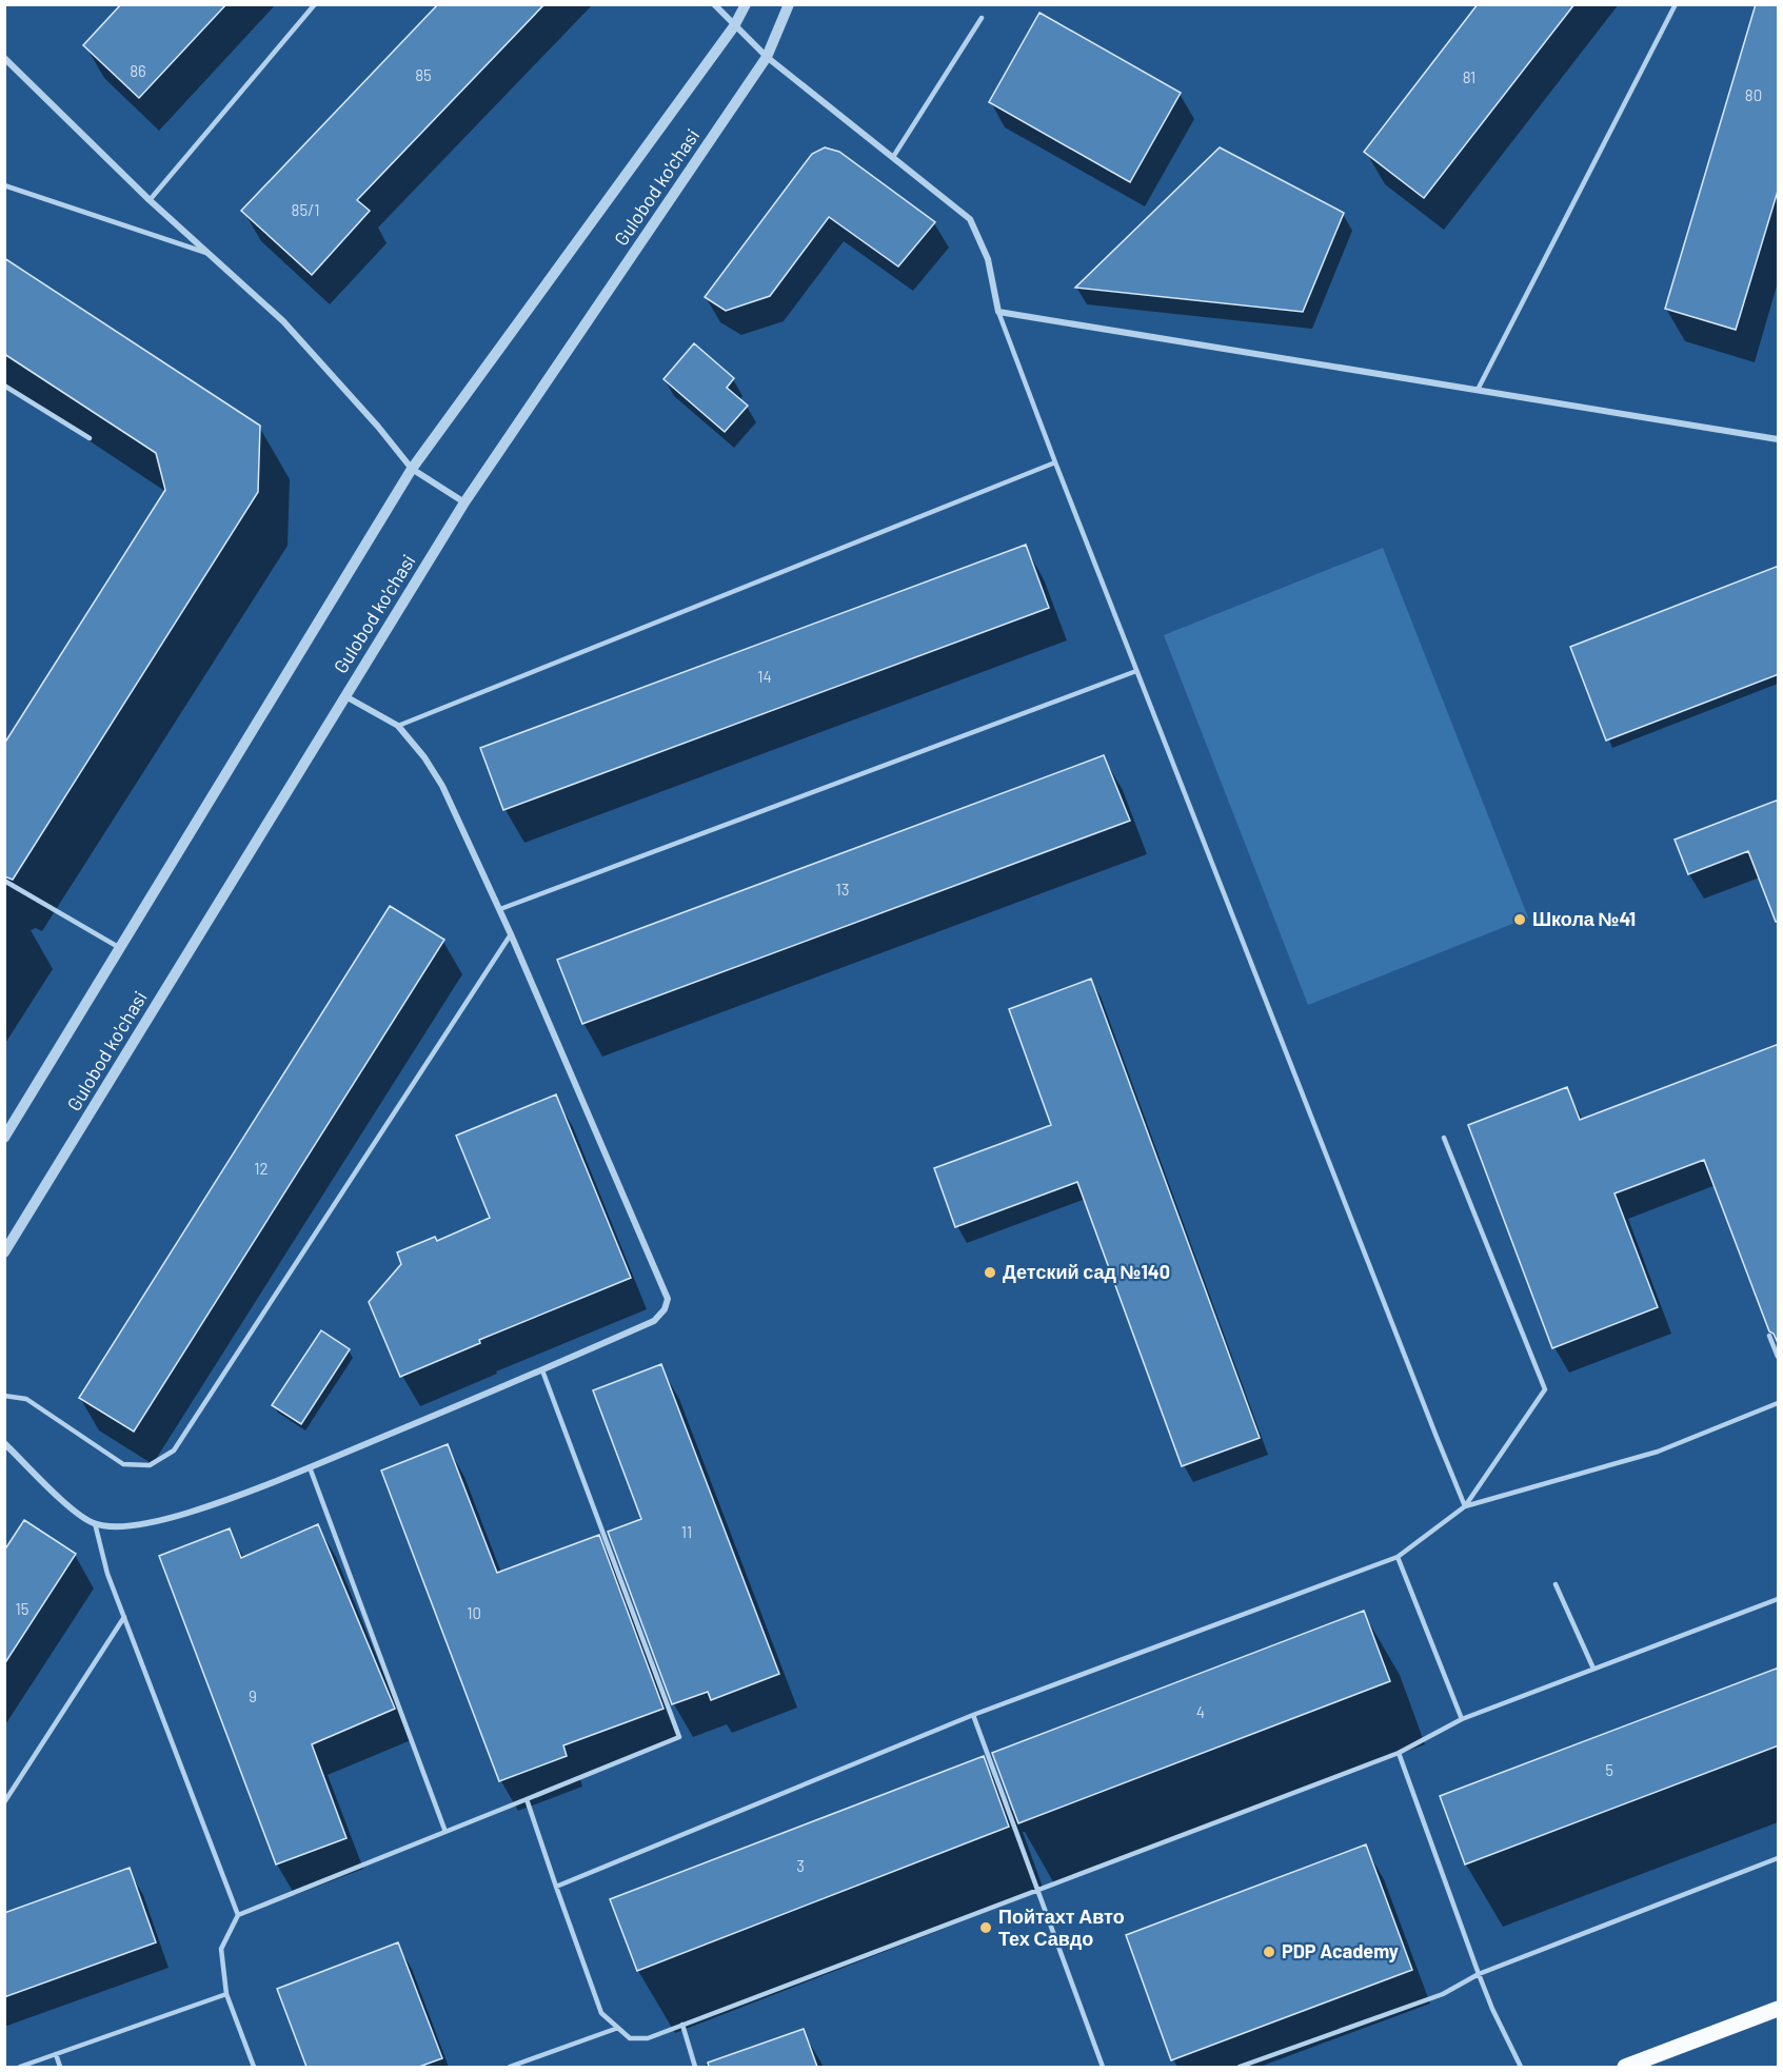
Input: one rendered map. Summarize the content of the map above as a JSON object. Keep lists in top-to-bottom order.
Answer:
{
  "streets": {
    "street": ["Gulobod ko'chasi"]
  },
  "places": [
    "Школа №41",
    "Детский сад №140",
    "Пойтахт Авто Тех Савдо",
    "PDP Academy"
  ],
  "house_numbers": [
    "86",
    "85",
    "81",
    "80",
    "85/1",
    "14",
    "13",
    "12",
    "11",
    "15",
    "10",
    "9",
    "4",
    "5",
    "3"
  ]
}
